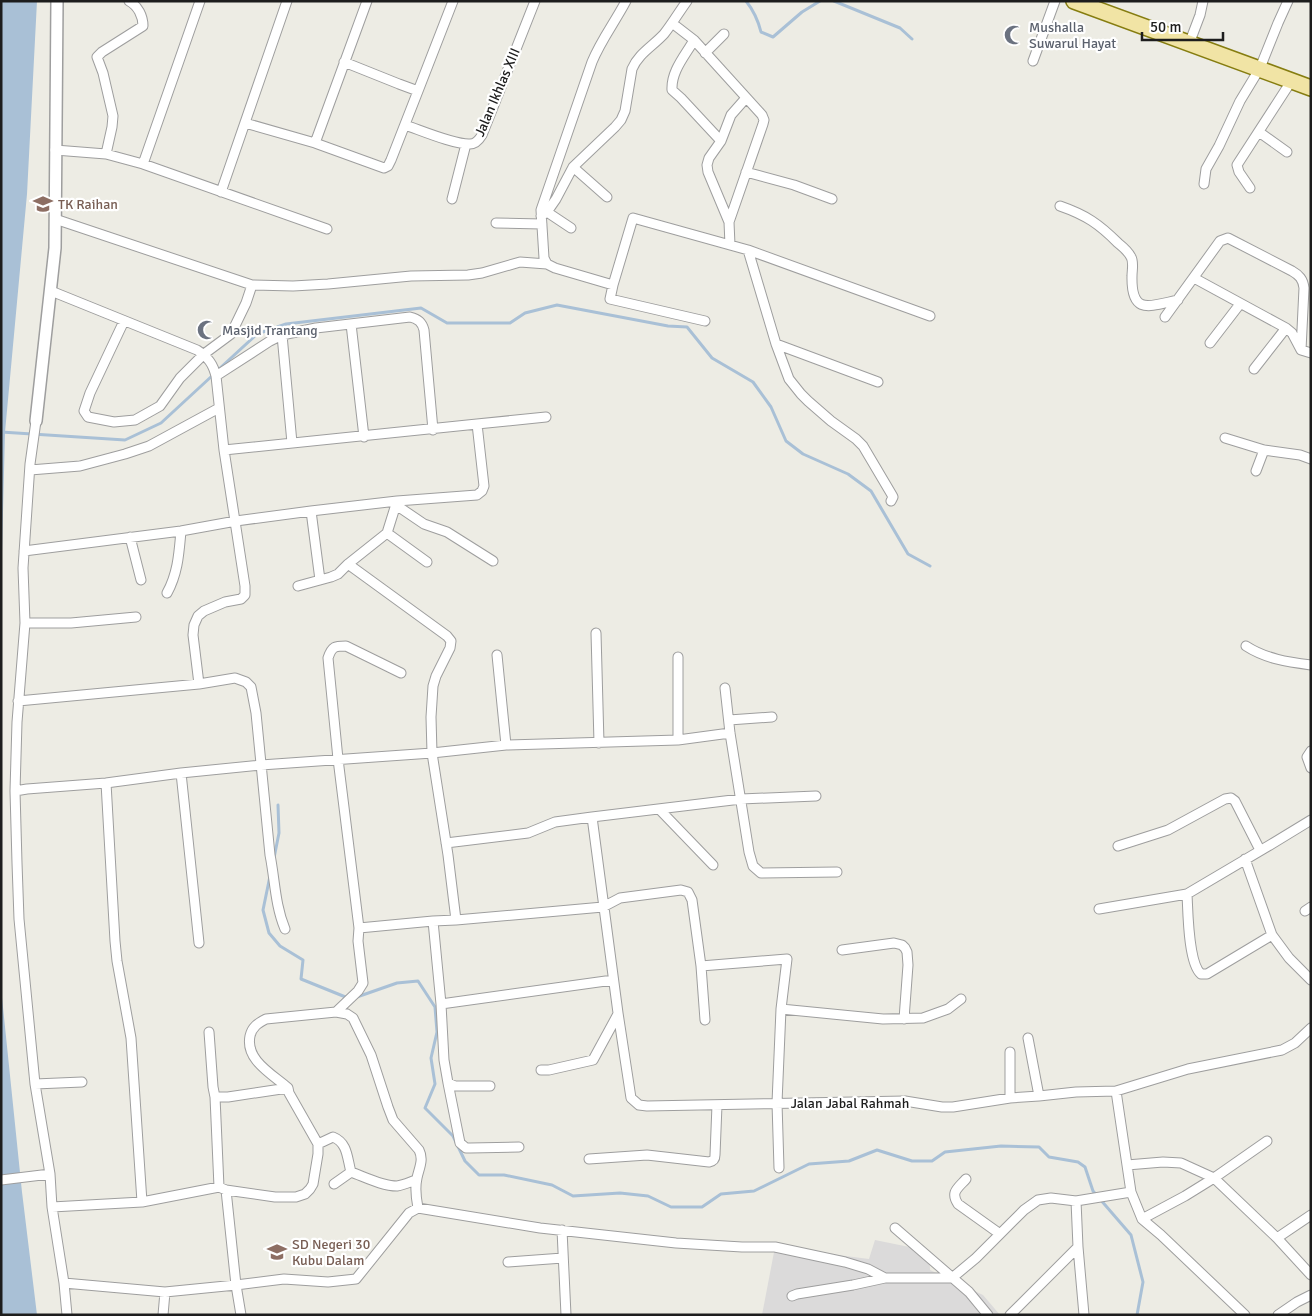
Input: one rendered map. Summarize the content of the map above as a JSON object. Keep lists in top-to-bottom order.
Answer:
{
  "streets": {
    "street": ["Jalan Ikhlas XIII", "Jalan Jabal Rahmah"]
  },
  "places": {
    "mosque": ["Mushalla Suwarul Hayat", "Masjid Trantang"],
    "school or university": ["TK Raihan", "SD Negeri 30 Kubu Dalam"]
  },
  "scale_bar": "50 m"
}
